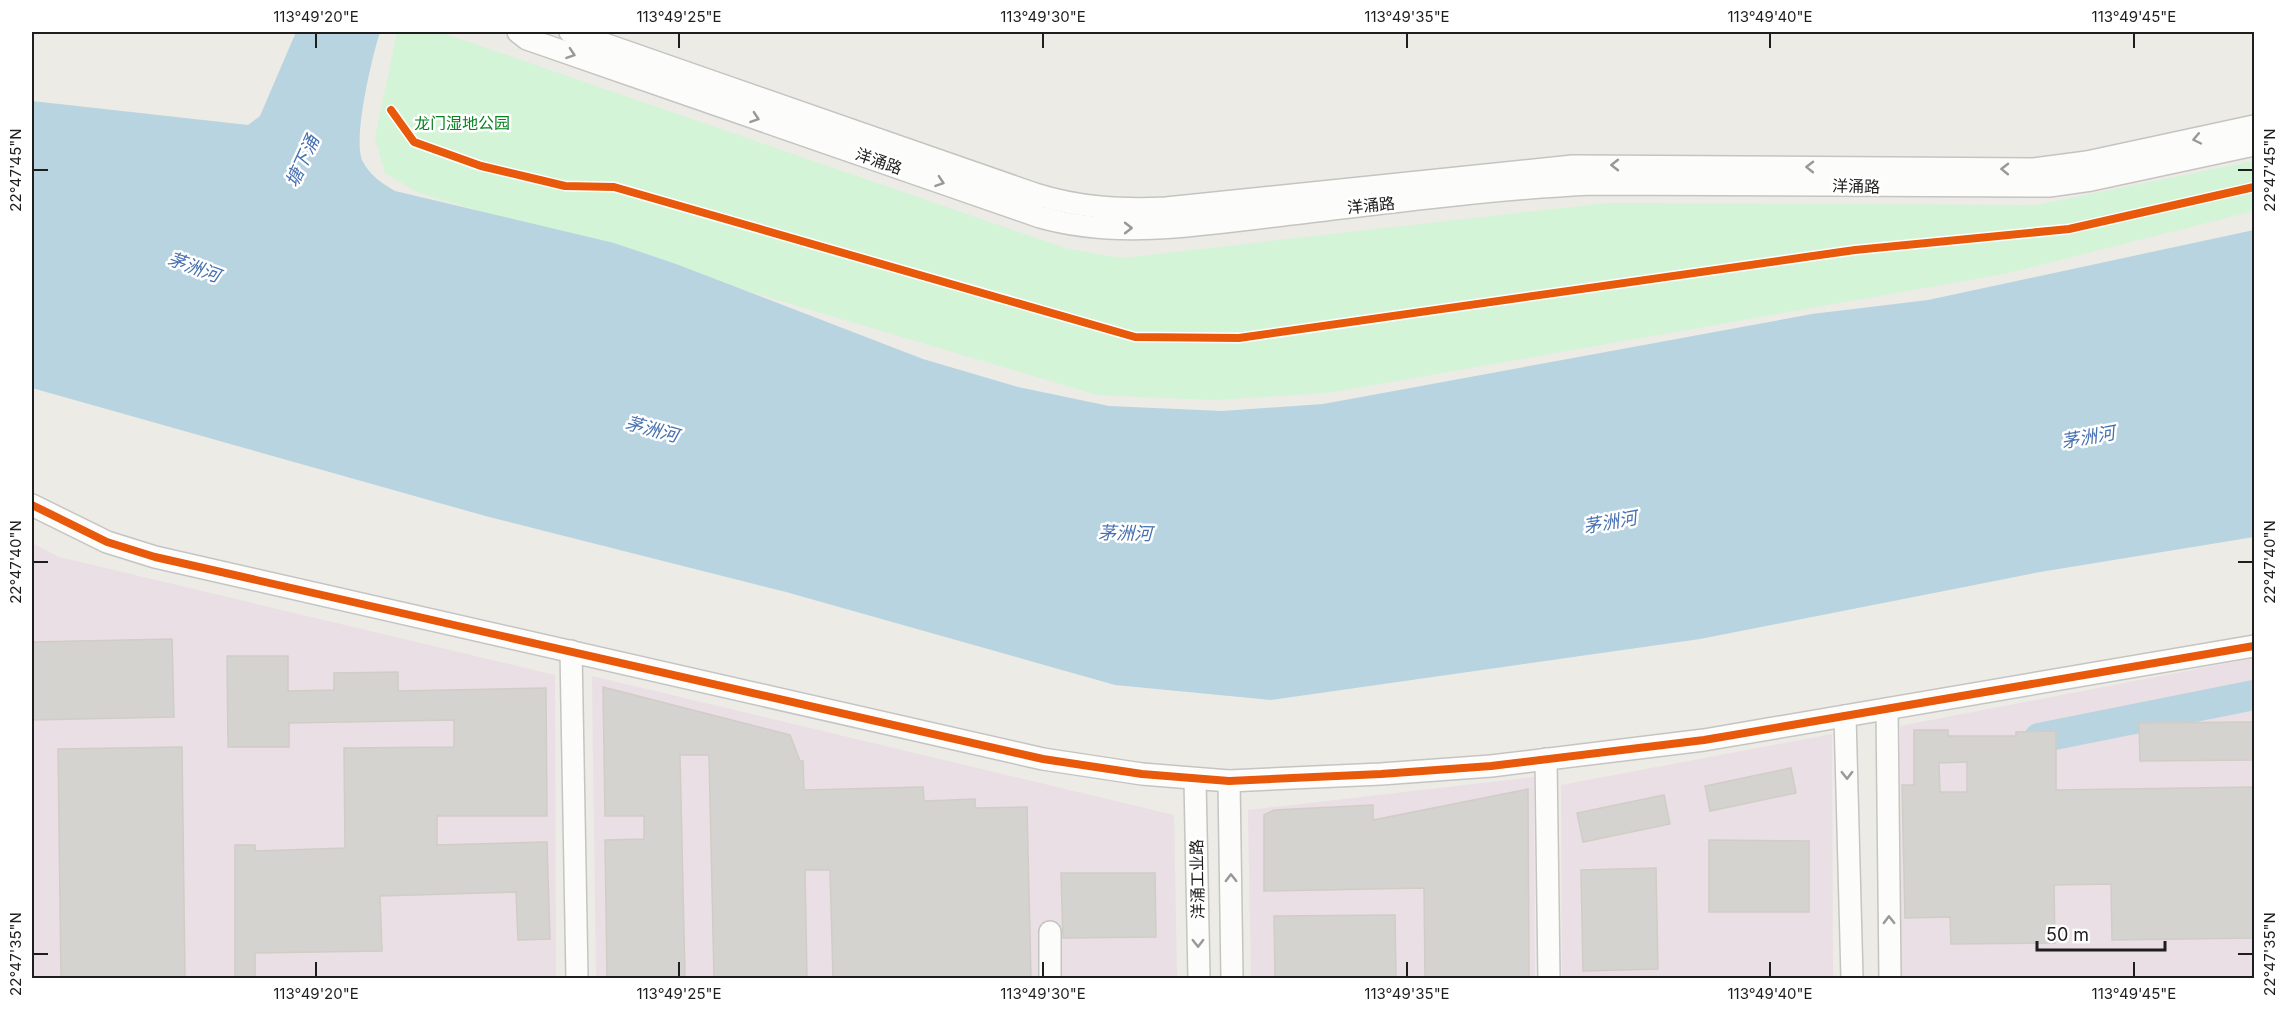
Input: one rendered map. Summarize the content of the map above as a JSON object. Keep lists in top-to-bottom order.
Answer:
{
  "streets": {
    "street": ["洋涌路", "洋涌工业路"]
  },
  "water": ["塘下涌", "茅洲河"],
  "parks": ["龙门湿地公园"],
  "scale_bar": "50 m",
  "coordinates": [
    "113°49'20\"E",
    "113°49'25\"E",
    "113°49'30\"E",
    "113°49'35\"E",
    "113°49'40\"E",
    "113°49'45\"E",
    "22°47'45\"N",
    "22°47'40\"N",
    "22°47'35\"N"
  ]
}
